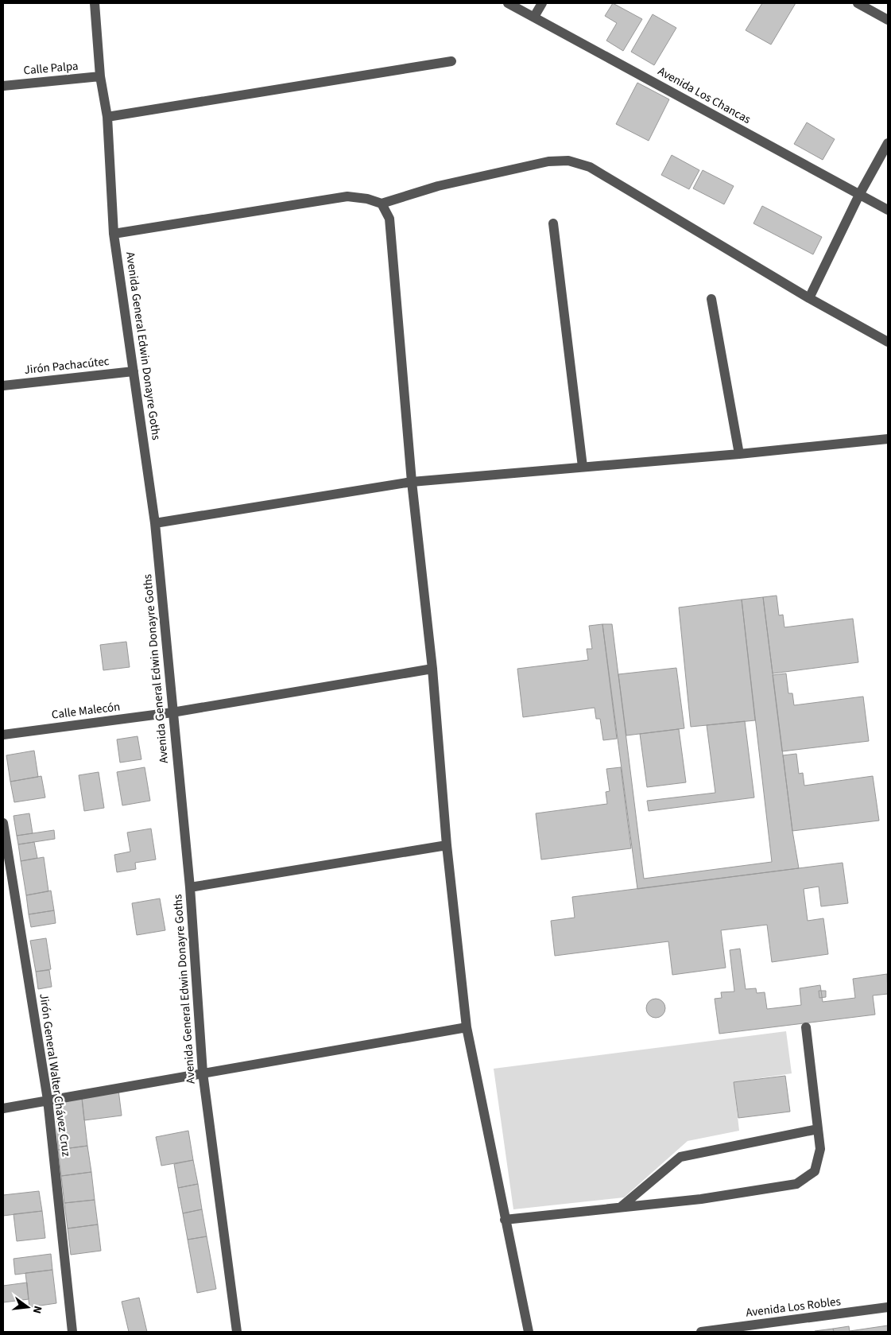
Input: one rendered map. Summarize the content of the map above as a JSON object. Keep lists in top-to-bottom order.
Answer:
{
  "streets": {
    "street": [
      "Calle Palpa",
      "Avenida Los Chancas",
      "Avenida General Edwin Donayre Goths",
      "Jirón Pachacútec",
      "Calle Malecón",
      "Jirón General Walter Chávez Cruz",
      "Avenida Los Robles"
    ]
  },
  "crossings": [
    ["Calle Palpa", "Avenida General Edwin Donayre Goths"],
    ["Avenida General Edwin Donayre Goths", "Jirón Pachacútec"],
    ["Avenida General Edwin Donayre Goths", "Calle Malecón"]
  ],
  "north": "right"
}
